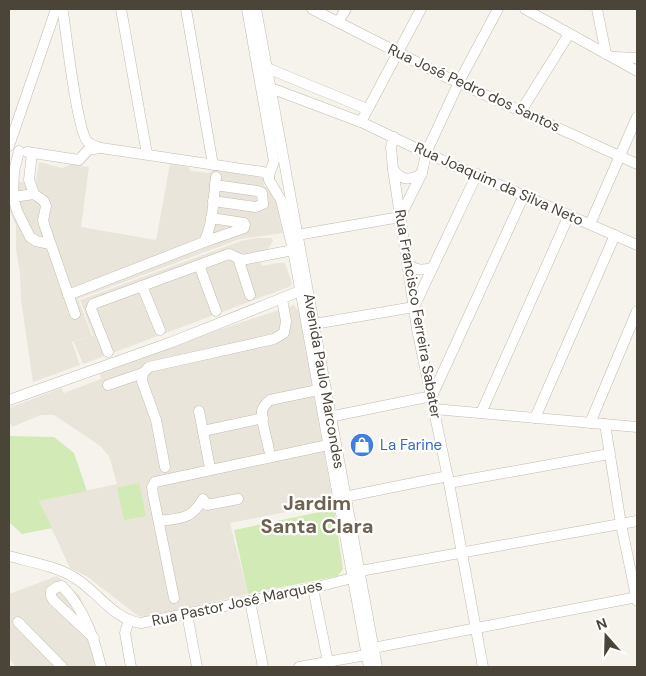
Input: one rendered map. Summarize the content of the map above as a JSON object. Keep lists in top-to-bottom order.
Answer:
{
  "streets": {
    "street": [
      "Rua José Pedro dos Santos",
      "Rua Joaquim da Silva Neto",
      "Rua Francisco Ferreira Sabater",
      "Avenida Paulo Marcondes",
      "Rua Pastor José Marques"
    ]
  },
  "crossings": [
    ["Rua Joaquim da Silva Neto", "Rua Francisco Ferreira Sabater"],
    ["Rua Joaquim da Silva Neto", "Avenida Paulo Marcondes"],
    ["Rua Francisco Ferreira Sabater", "Rua Pastor José Marques"],
    ["Avenida Paulo Marcondes", "Rua Pastor José Marques"]
  ],
  "districts": ["Jardim Santa Clara"],
  "places": {
    "shop": ["La Farine"]
  },
  "north": "top"
}
